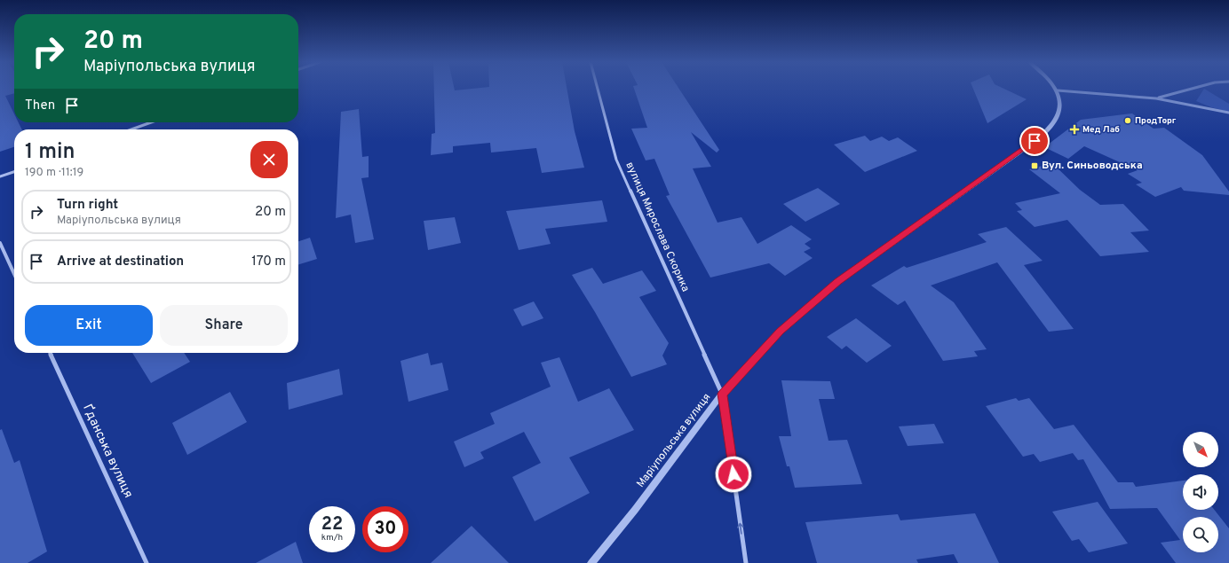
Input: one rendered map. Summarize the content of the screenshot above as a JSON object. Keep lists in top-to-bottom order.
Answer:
{
  "streets": {
    "street": ["вулиця Мирослава Скорика", "Маріупольська вулиця", "Ґданська вулиця"]
  },
  "crossings": [
    ["вулиця Мирослава Скорика", "Маріупольська вулиця"]
  ],
  "places": {
    "other": ["ПродТорг"],
    "health": ["Мед Лаб"],
    "transit": ["Вул. Синьоводська"]
  },
  "north": "bottom right",
  "page": {
    "turn": ["20 m", "Маріупольська вулиця"],
    "then": "Then",
    "heading": ["1 min", "190 m · 11:19"],
    "list": [
      {
        "name": "Turn right",
        "note": "Маріупольська вулиця",
        "value": "20 m"
      },
      {
        "name": "Arrive at destination",
        "value": "170 m"
      }
    ],
    "buttons": ["Exit", "Share"],
    "speed": "22 km/h",
    "limit": "30"
  }
}
